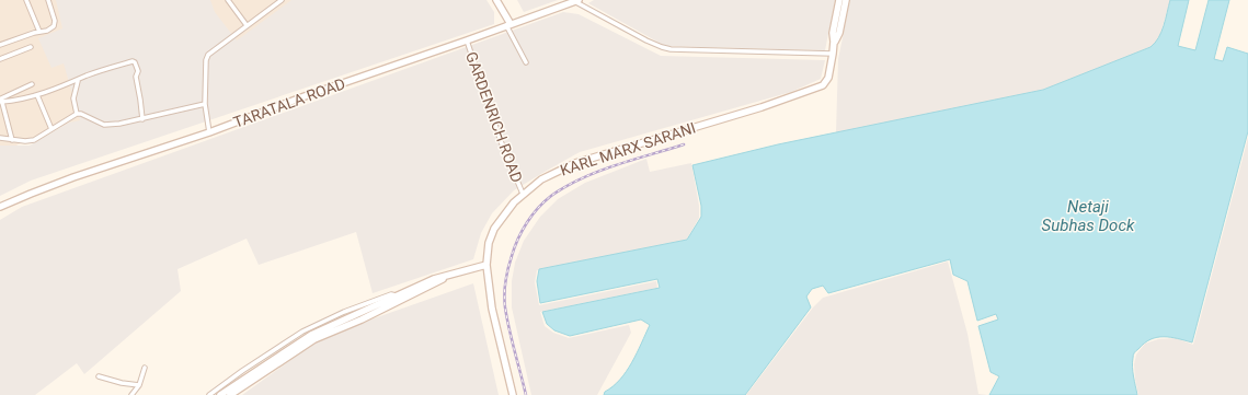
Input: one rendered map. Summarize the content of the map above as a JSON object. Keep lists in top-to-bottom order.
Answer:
{
  "streets": {
    "main road": ["TARATALA ROAD", "KARL MARX SARANI"],
    "street": ["GARDENRICH ROAD"]
  },
  "crossings": [
    ["TARATALA ROAD", "GARDENRICH ROAD"],
    ["GARDENRICH ROAD", "KARL MARX SARANI"]
  ],
  "water": ["Netaji Subhas Dock"]
}
